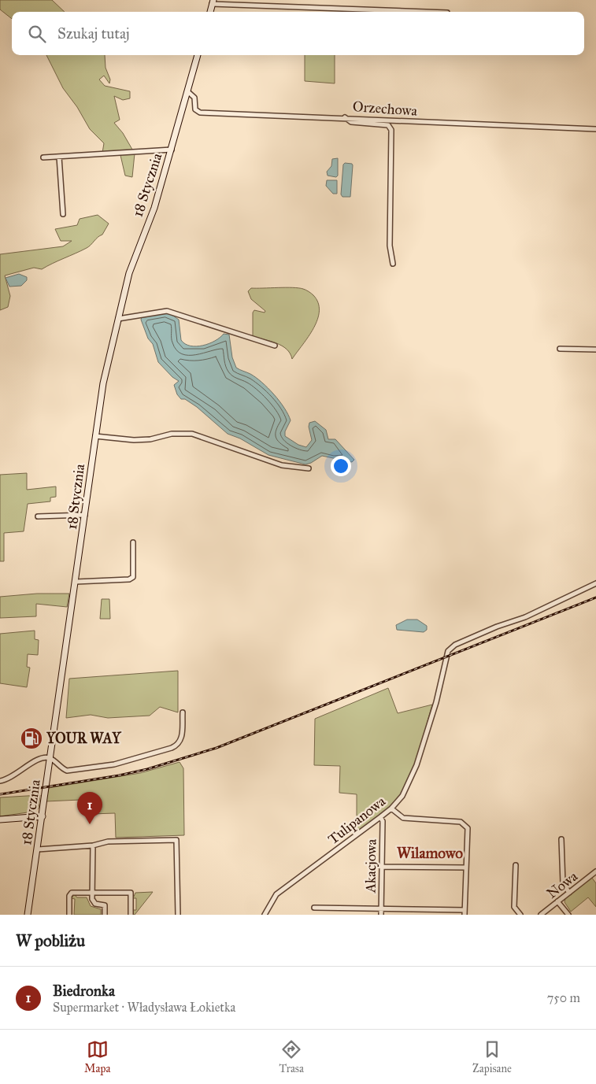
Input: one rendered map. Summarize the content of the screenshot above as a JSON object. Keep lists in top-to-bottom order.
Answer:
{
  "streets": {
    "street": [
      "Orzechowa",
      "18 Stycznia",
      "Tulipanowa",
      "Akacjowa",
      "Nowa"
    ]
  },
  "crossings": [
    ["Orzechowa", "18 Stycznia"],
    ["Tulipanowa", "Akacjowa"]
  ],
  "districts": ["Wilamowo"],
  "places": {
    "fuel station": ["YOUR WAY"]
  },
  "page": {
    "search": "Szukaj tutaj",
    "pins": "1",
    "heading": "W pobliżu",
    "list": [
      {
        "mark": "1",
        "name": "Biedronka",
        "note": "Supermarket · Władysława Łokietka",
        "value": "750 m"
      }
    ],
    "nav": ["Mapa", "Trasa", "Zapisane"]
  }
}
